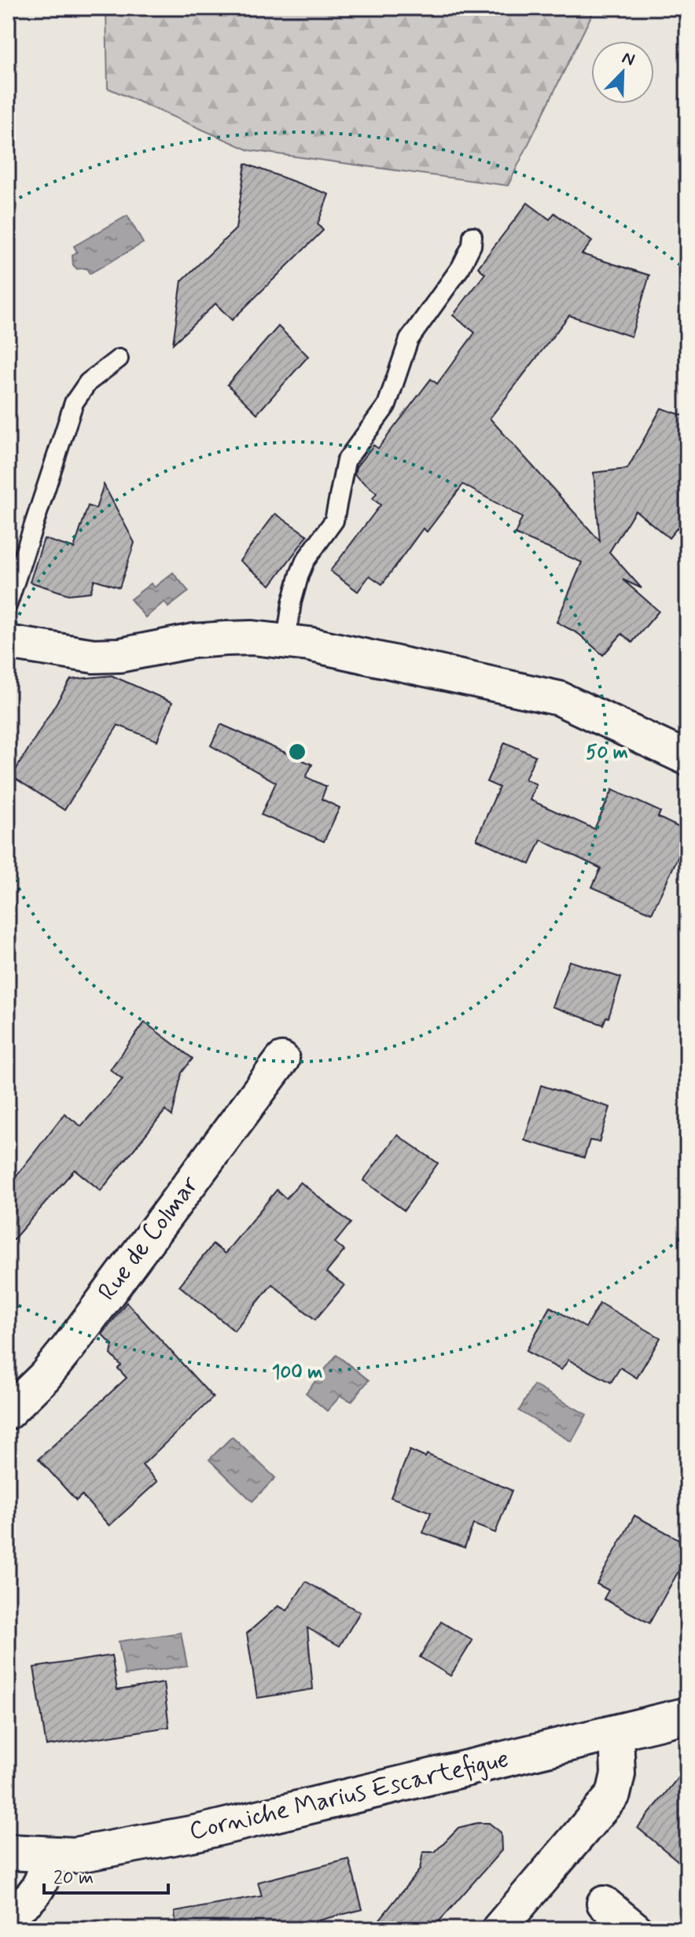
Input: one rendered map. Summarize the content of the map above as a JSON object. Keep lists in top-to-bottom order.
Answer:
{
  "streets": {
    "main road": ["Corniche Marius Escartefigue"],
    "street": ["Rue de Colmar"]
  },
  "scale_bar": "20 m",
  "north": "top right",
  "rings": ["50 m", "100 m"]
}
